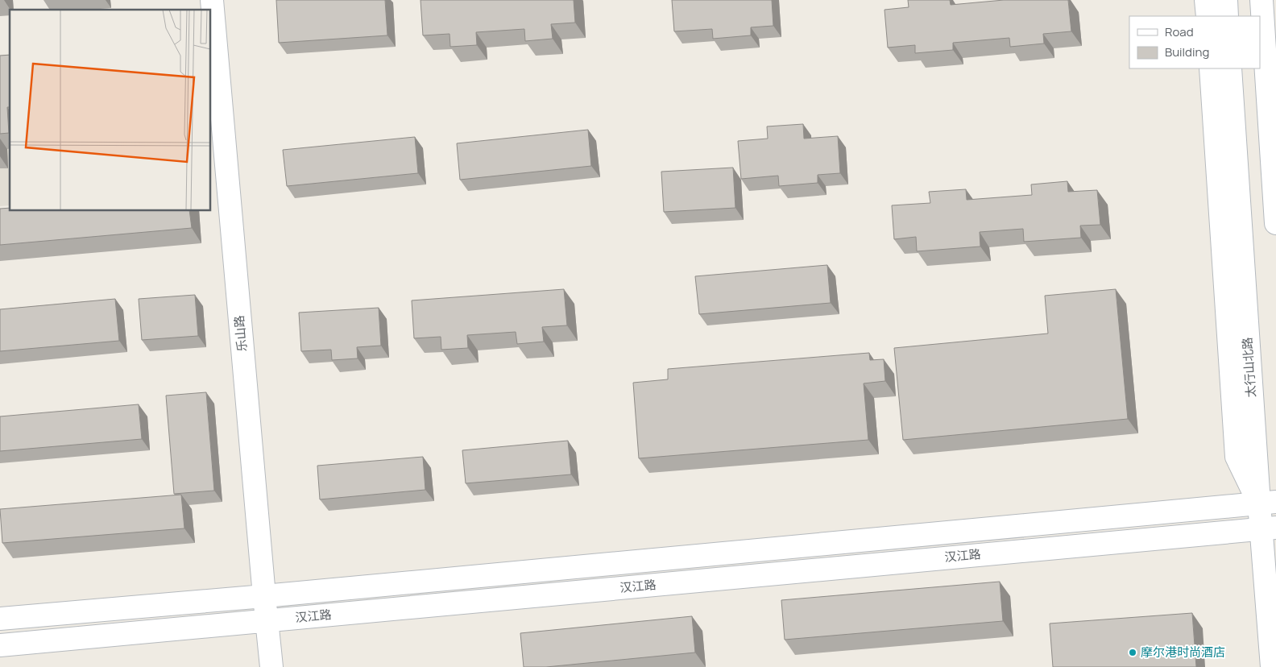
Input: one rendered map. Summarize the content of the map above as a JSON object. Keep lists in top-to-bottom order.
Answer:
{
  "streets": {
    "street": ["乐山路", "太行山北路", "汉江路"]
  },
  "crossings": [
    ["乐山路", "汉江路"],
    ["太行山北路", "汉江路"]
  ],
  "places": ["摩尔港时尚酒店"],
  "legend": ["Road", "Building"]
}
